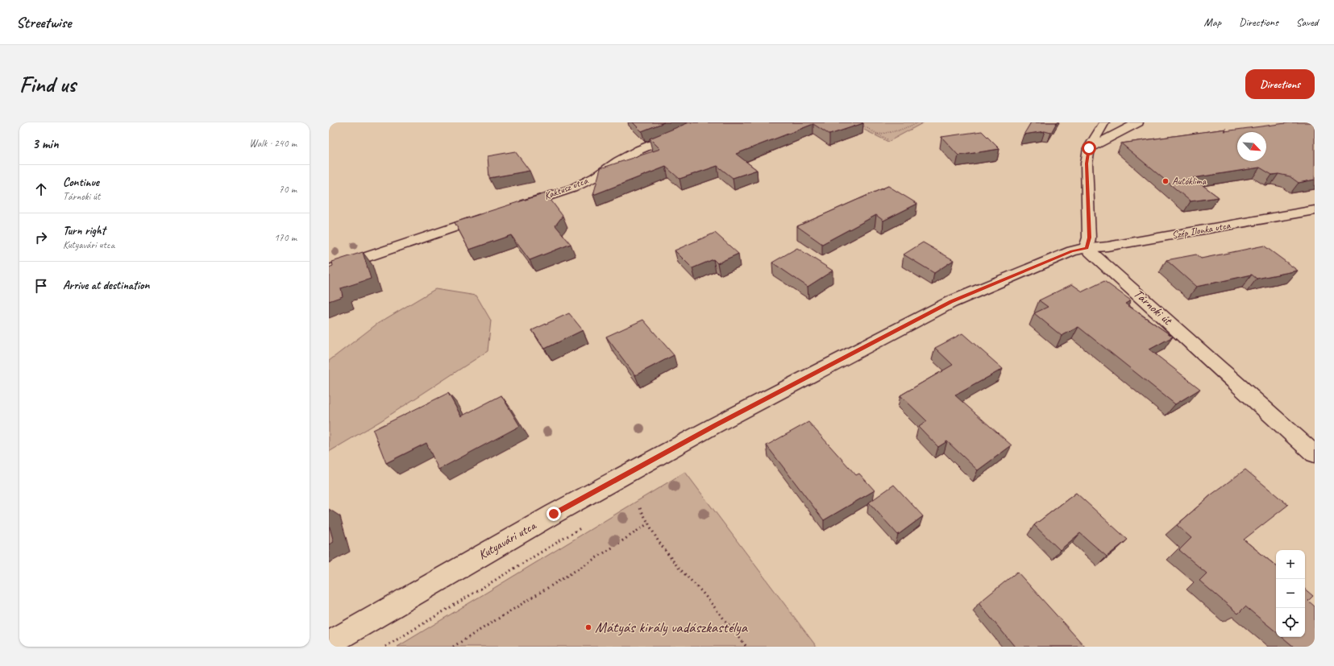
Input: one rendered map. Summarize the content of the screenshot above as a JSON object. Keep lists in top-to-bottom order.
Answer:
{
  "streets": {
    "street": [
      "Kaktusz utca",
      "Szép Ilonka utca",
      "Tárnoki út",
      "Kutyavári utca"
    ]
  },
  "crossings": [
    ["Szép Ilonka utca", "Tárnoki út"],
    ["Szép Ilonka utca", "Kutyavári utca"],
    ["Tárnoki út", "Kutyavári utca"]
  ],
  "places": ["Autóklima", "Mátyás király vadászkastélya"],
  "north": "bottom right",
  "page": {
    "header": "Streetwise",
    "nav": ["Map", "Directions", "Saved"],
    "buttons": "Directions",
    "title": "Find us",
    "heading": ["3 min", "Walk · 240 m"],
    "list": [
      ["Continue", "Tárnoki út", "70 m"],
      ["Turn right", "Kutyavári utca", "170 m"],
      "Arrive at destination"
    ],
    "map_buttons": ["+", "−"]
  }
}
